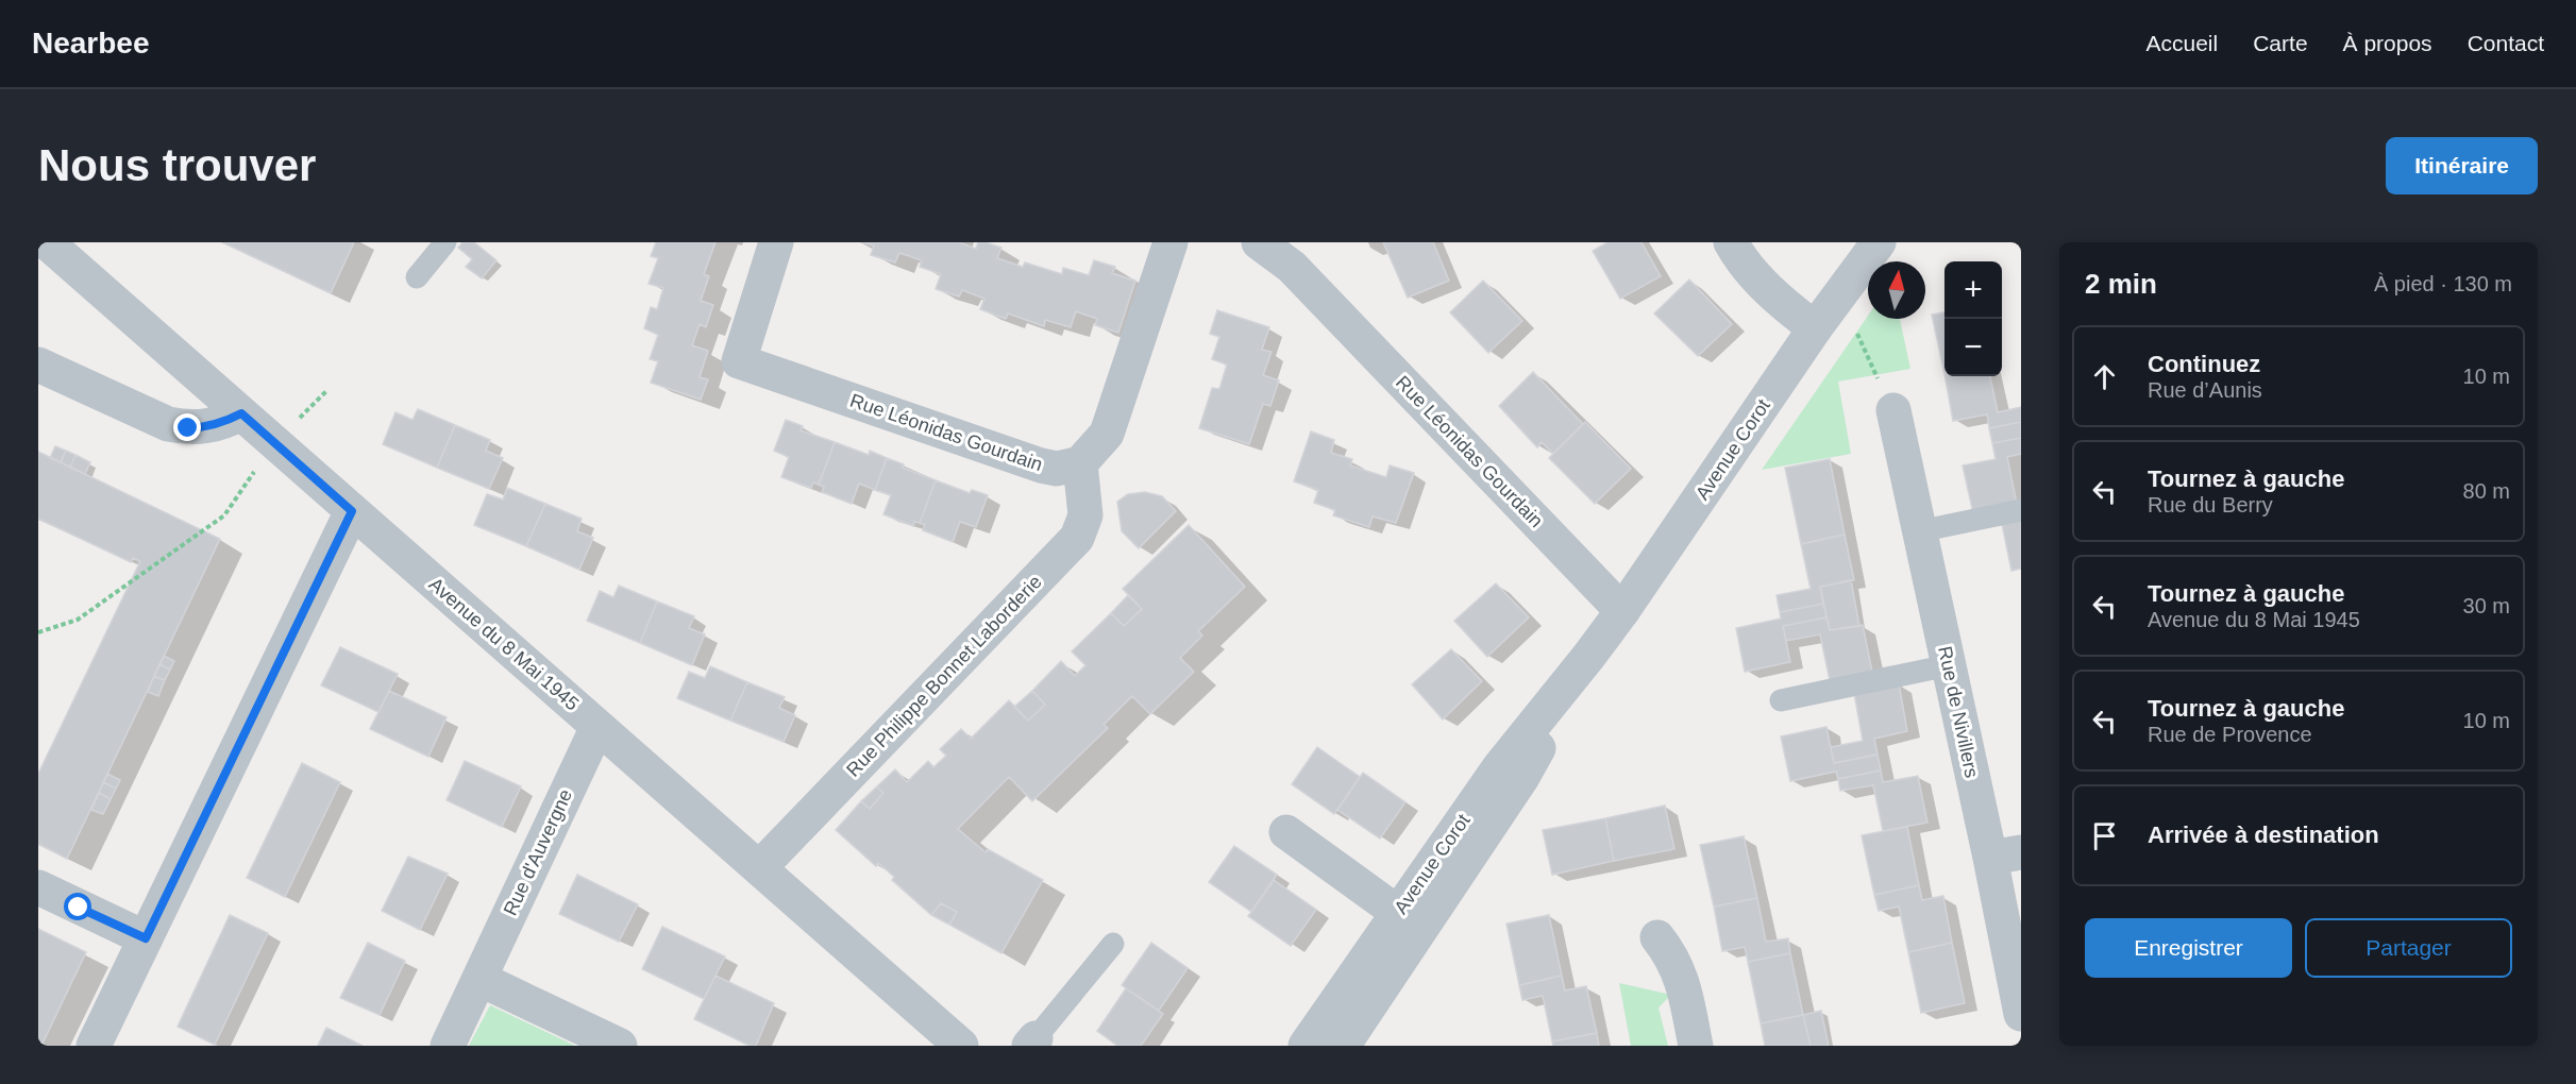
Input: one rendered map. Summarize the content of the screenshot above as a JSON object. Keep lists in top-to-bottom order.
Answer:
{
  "streets": {
    "street": [
      "Rue Léonidas Gourdain",
      "Avenue Corot",
      "Avenue du 8 Mai 1945",
      "Rue Philippe Bonnet Laborderie",
      "Rue de Nivillers",
      "Rue d'Auvergne"
    ]
  },
  "crossings": [
    ["Rue Léonidas Gourdain", "Avenue Corot"],
    ["Rue Léonidas Gourdain", "Rue Philippe Bonnet Laborderie"],
    ["Avenue du 8 Mai 1945", "Rue Philippe Bonnet Laborderie"],
    ["Avenue du 8 Mai 1945", "Rue d'Auvergne"]
  ],
  "north": "top",
  "page": {
    "header": "Nearbee",
    "nav": [
      "Accueil",
      "Carte",
      "À propos",
      "Contact"
    ],
    "buttons": [
      "Itinéraire",
      ["Enregistrer", "Partager"]
    ],
    "title": "Nous trouver",
    "heading": ["2 min", "À pied · 130 m"],
    "map_buttons": ["+", "−"],
    "list": [
      ["Continuez", "Rue d’Aunis", "10 m"],
      ["Tournez à gauche", "Rue du Berry", "80 m"],
      ["Tournez à gauche", "Avenue du 8 Mai 1945", "30 m"],
      ["Tournez à gauche", "Rue de Provence", "10 m"],
      "Arrivée à destination"
    ]
  }
}
